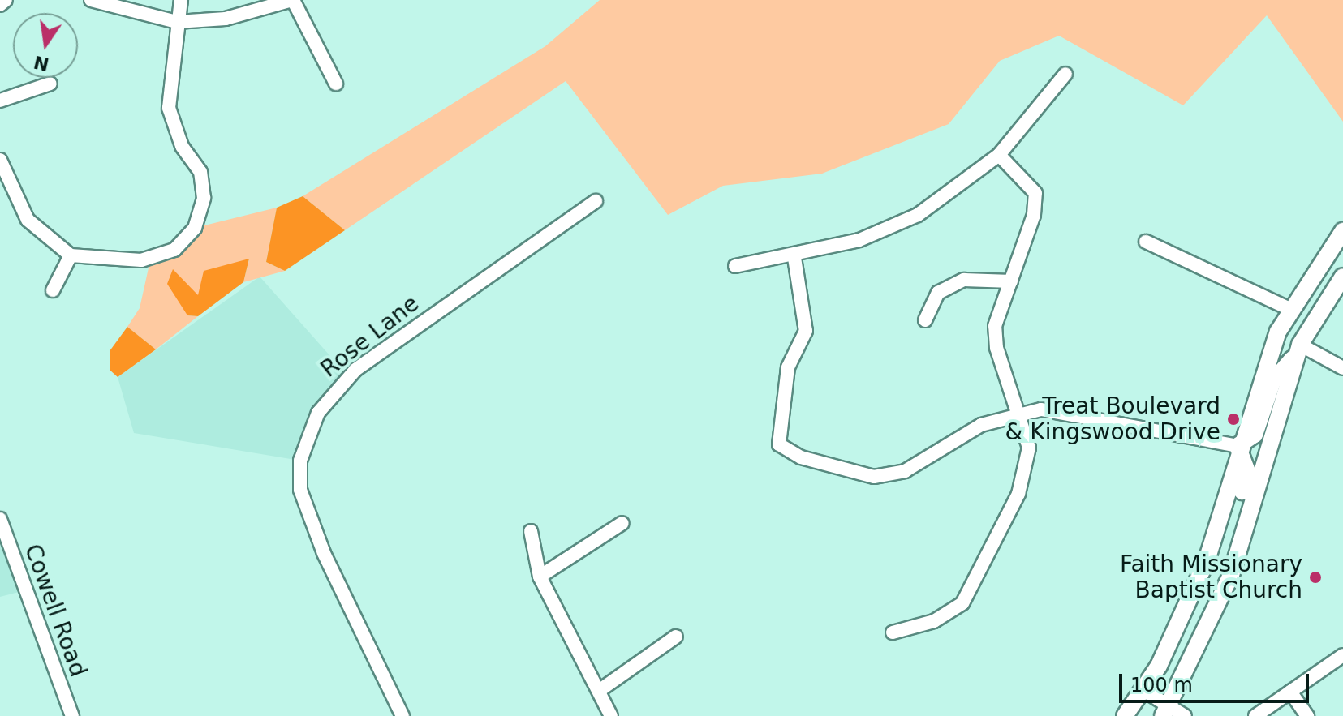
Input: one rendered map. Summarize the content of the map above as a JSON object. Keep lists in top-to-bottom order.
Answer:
{
  "streets": {
    "street": ["Rose Lane", "Cowell Road"]
  },
  "places": ["Treat Boulevard & Kingswood Drive", "Faith Missionary Baptist Church"],
  "scale_bar": "100 m",
  "north": "bottom"
}
